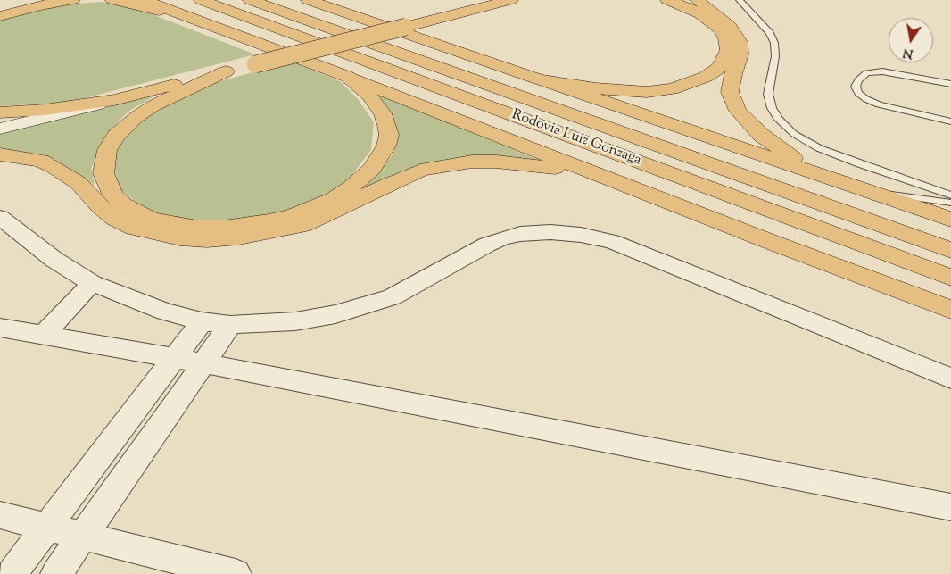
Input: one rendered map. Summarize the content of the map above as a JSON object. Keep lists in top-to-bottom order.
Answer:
{
  "streets": {
    "main road": ["Rodovia Luiz Gonzaga"]
  },
  "north": "bottom"
}
